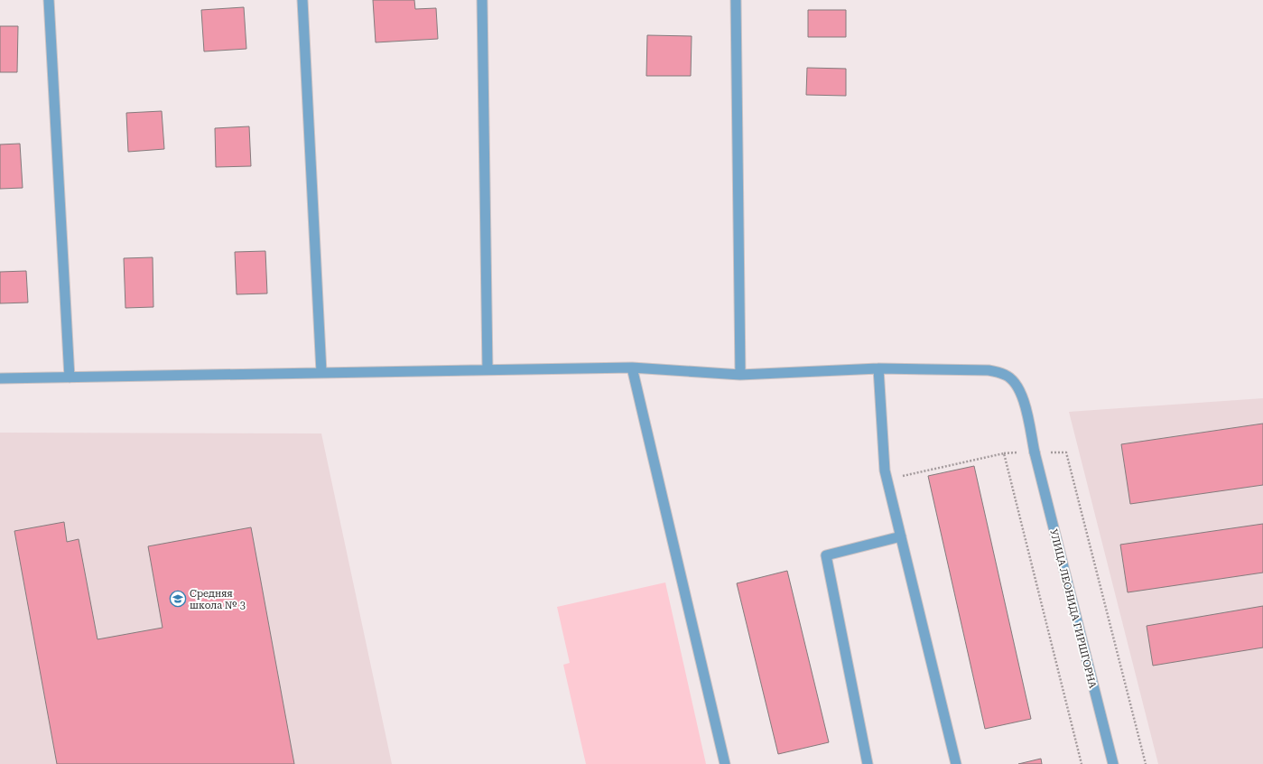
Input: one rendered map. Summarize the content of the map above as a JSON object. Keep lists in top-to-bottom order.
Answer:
{
  "streets": {
    "street": ["УЛИЦА ЛЕОНИДА ГИРШГОРНА"]
  },
  "places": {
    "school or university": ["Средняя школа № 3"]
  }
}
